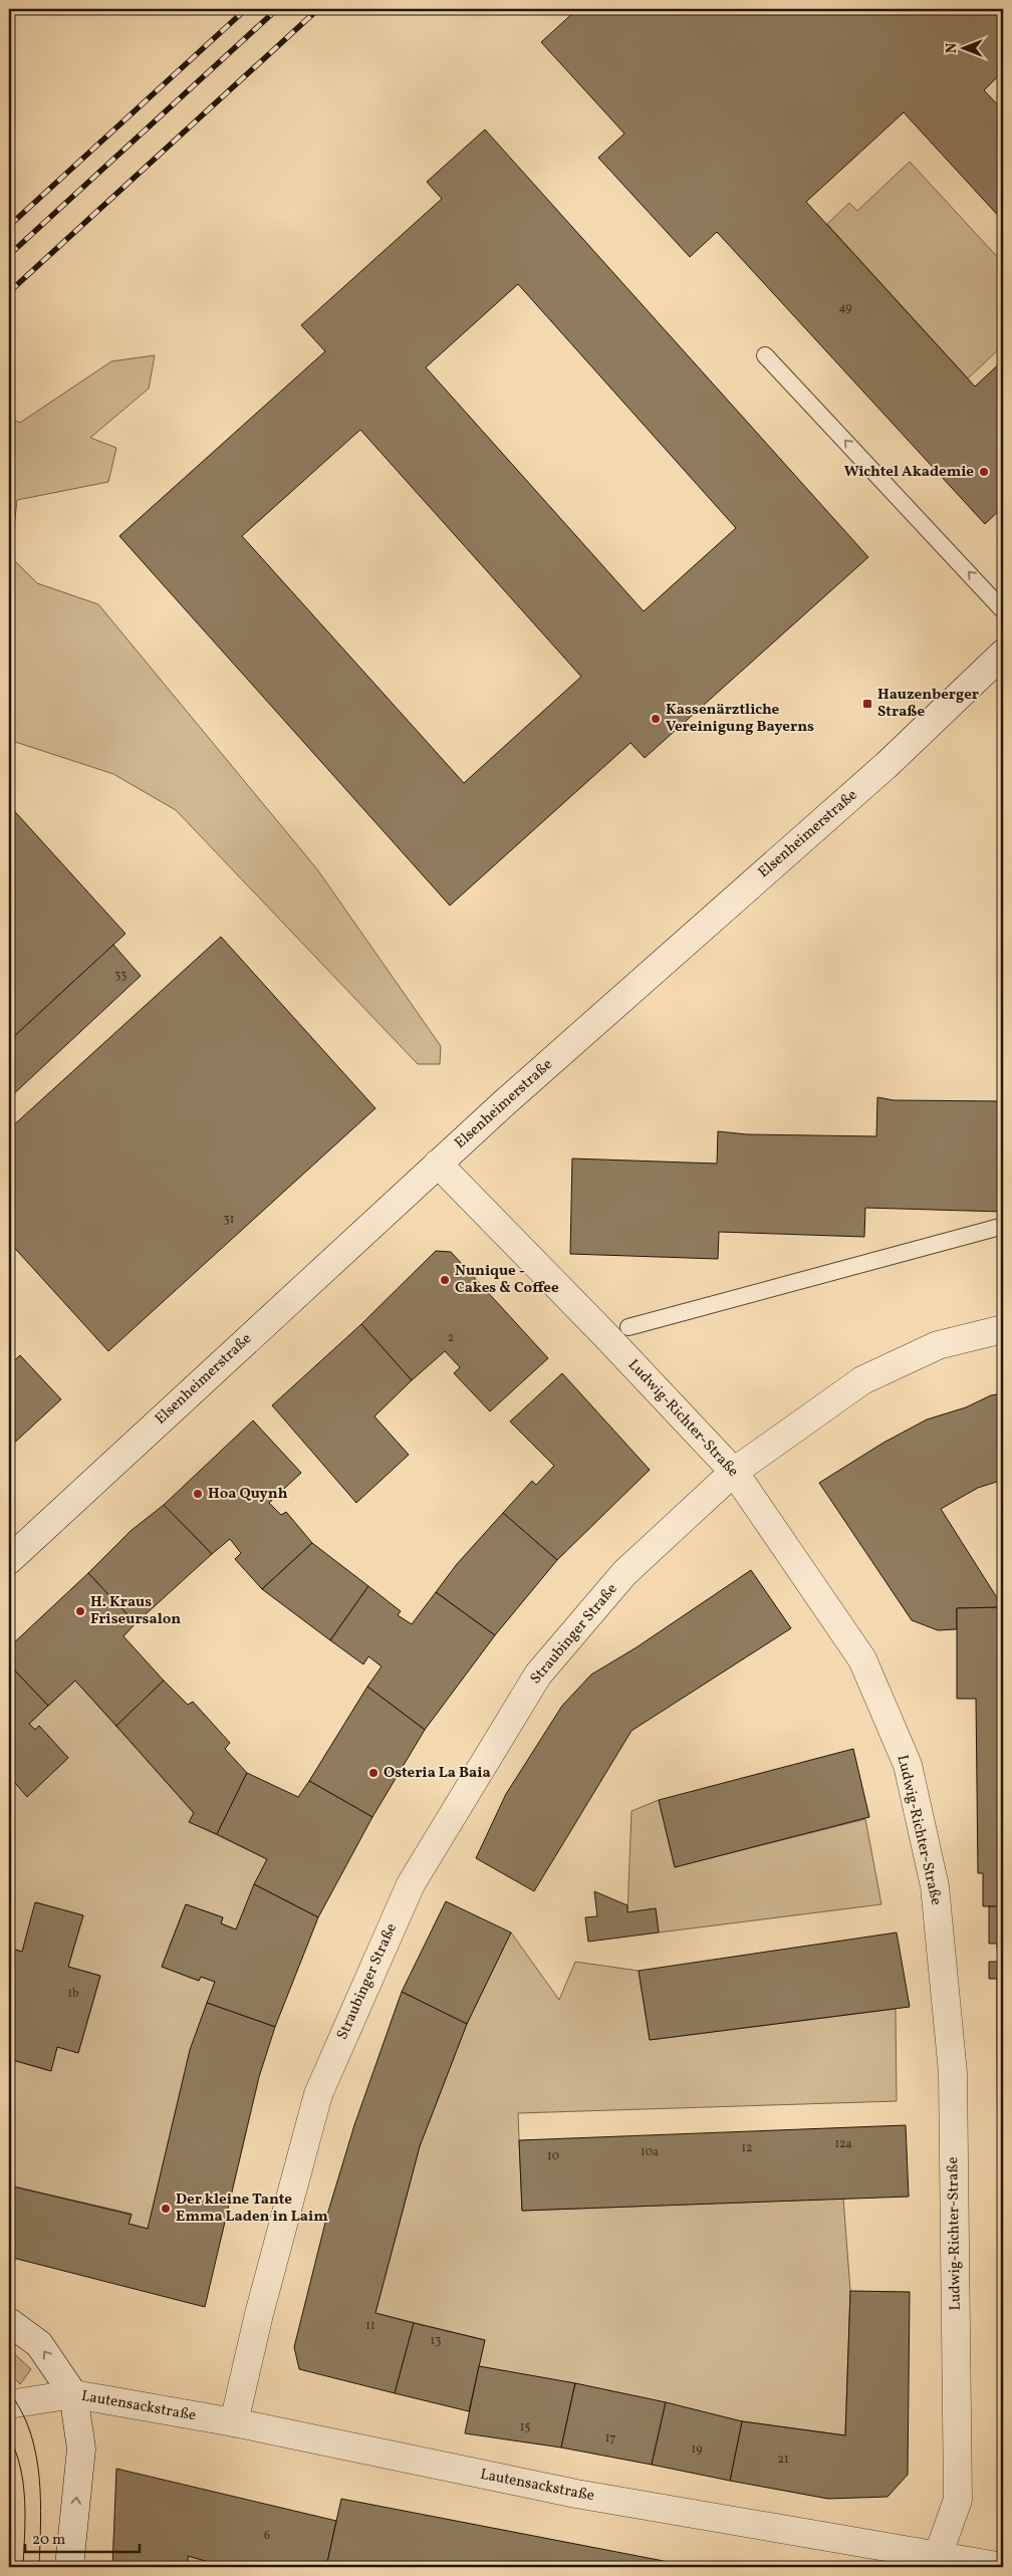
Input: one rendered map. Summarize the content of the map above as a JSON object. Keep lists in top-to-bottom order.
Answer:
{
  "streets": {
    "street": [
      "Elsenheimerstraße",
      "Ludwig-Richter-Straße",
      "Straubinger Straße",
      "Lautensackstraße"
    ]
  },
  "crossings": [
    ["Elsenheimerstraße", "Ludwig-Richter-Straße"],
    ["Ludwig-Richter-Straße", "Straubinger Straße"],
    ["Ludwig-Richter-Straße", "Lautensackstraße"],
    ["Straubinger Straße", "Lautensackstraße"]
  ],
  "places": {
    "other": [
      "Wichtel Akademie",
      "Kassenärztliche Vereinigung Bayerns",
      "Nunique - Cakes & Coffee",
      "Hoa Quynh",
      "H. Kraus Friseursalon",
      "Osteria La Baia",
      "Der kleine Tante Emma Laden in Laim"
    ],
    "transit": ["Hauzenberger Straße"]
  },
  "house_numbers": [
    "49",
    "33",
    "31",
    "2",
    "1b",
    "12a",
    "12",
    "10a",
    "10",
    "11",
    "13",
    "15",
    "17",
    "19",
    "21",
    "6"
  ],
  "scale_bar": "20 m",
  "north": "left"
}
